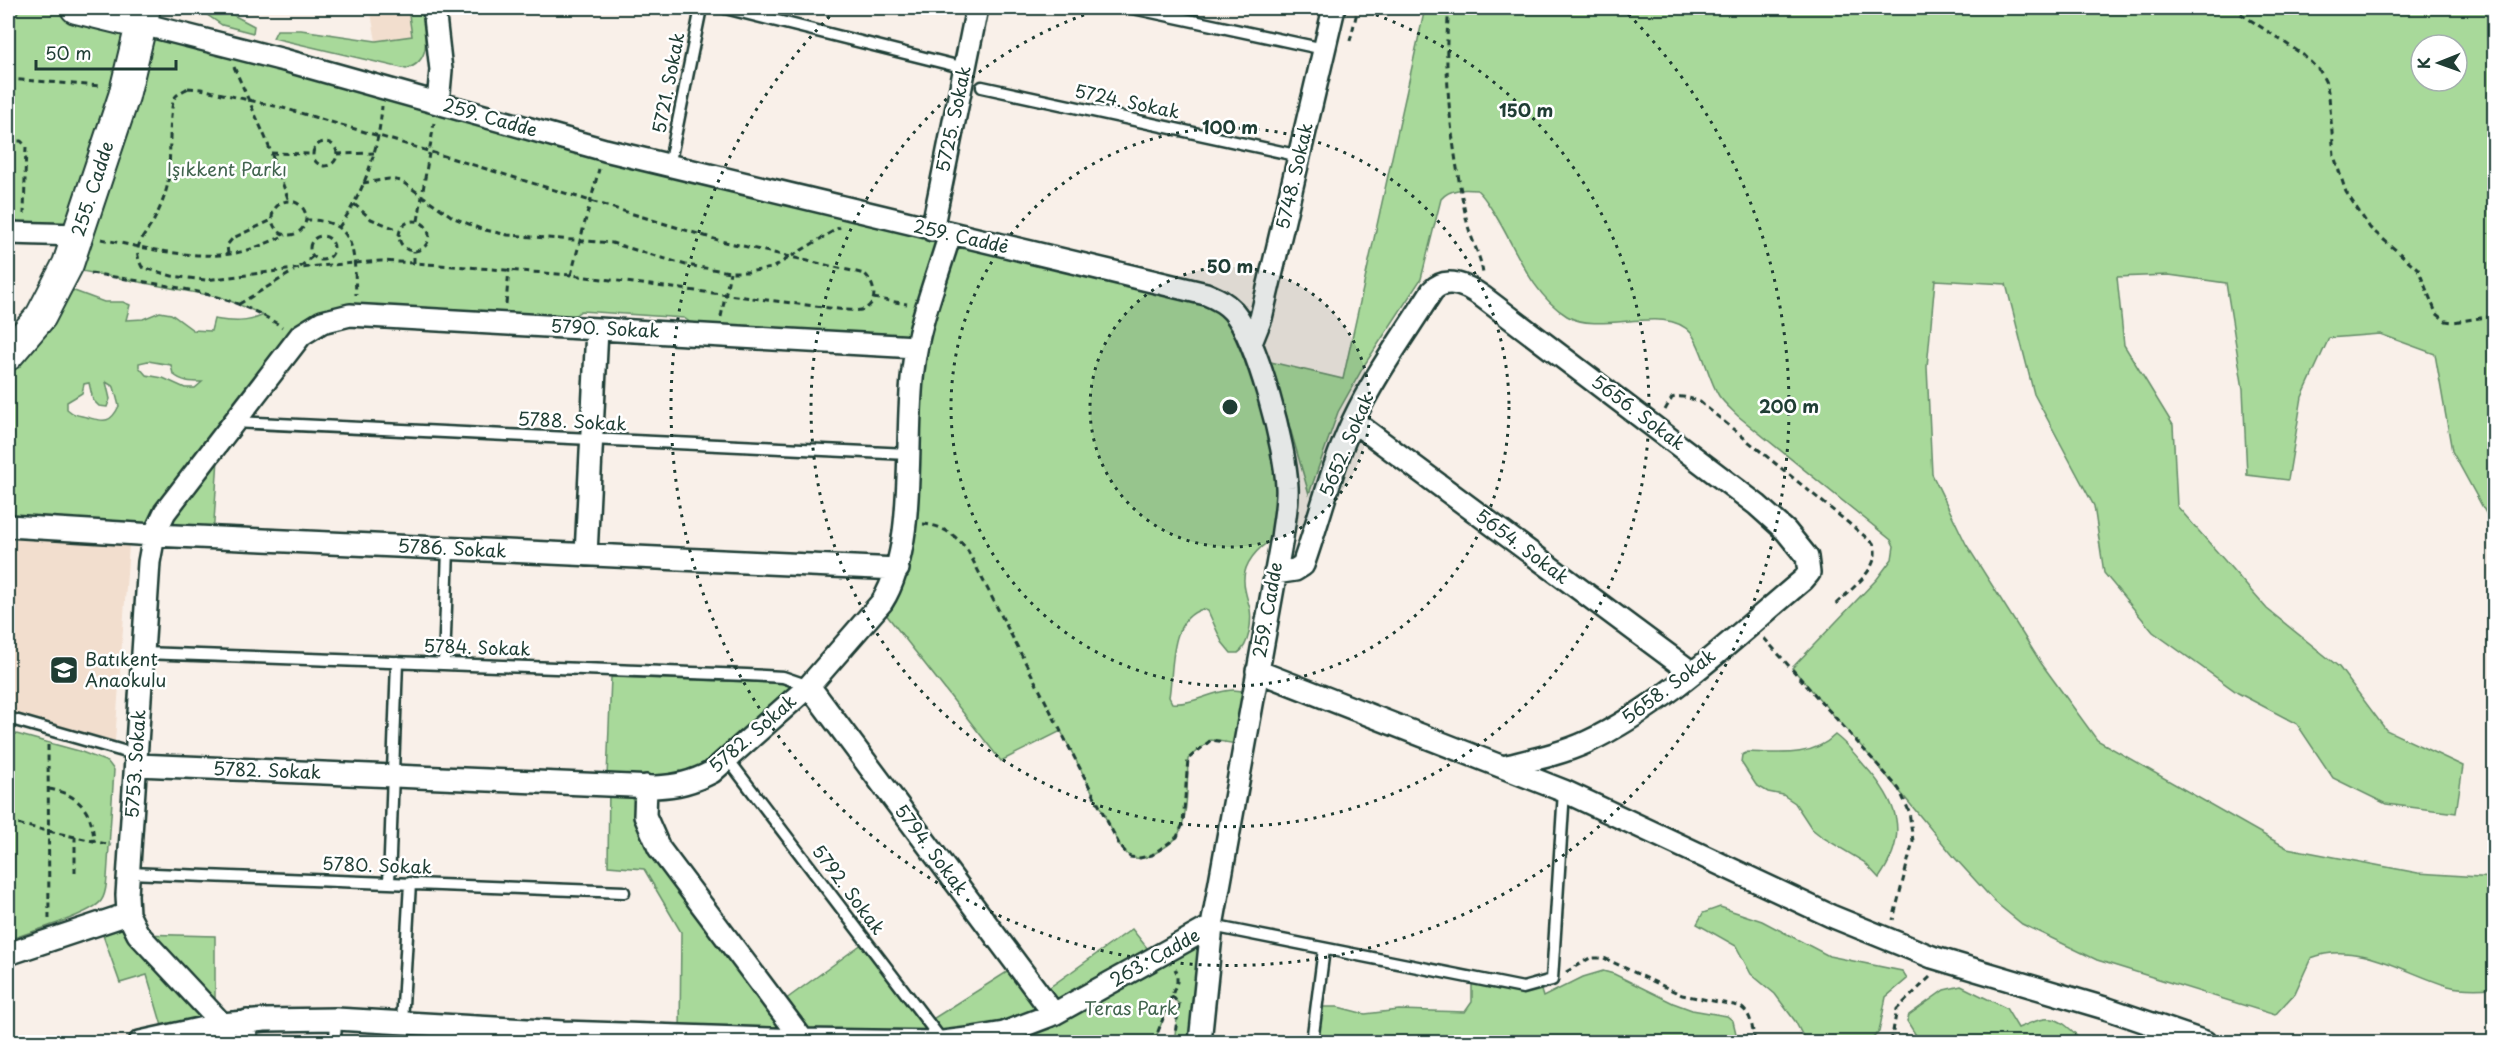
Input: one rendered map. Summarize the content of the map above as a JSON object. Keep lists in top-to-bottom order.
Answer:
{
  "streets": {
    "street": [
      "259. Cadde",
      "5725. Sokak",
      "5748. Sokak",
      "255. Cadde",
      "5790. Sokak",
      "5656. Sokak",
      "5652. Sokak",
      "5654. Sokak",
      "5786. Sokak",
      "5658. Sokak",
      "5782. Sokak",
      "5753. Sokak",
      "5794. Sokak",
      "263. Cadde"
    ],
    "lane": [
      "5721. Sokak",
      "5724. Sokak",
      "5788. Sokak",
      "5784. Sokak",
      "5780. Sokak",
      "5792. Sokak"
    ]
  },
  "crossings": [
    ["5721. Sokak", "259. Cadde"],
    ["5724. Sokak", "5748. Sokak"],
    ["259. Cadde", "5725. Sokak"],
    ["259. Cadde", "5748. Sokak"],
    ["259. Cadde", "255. Cadde"],
    ["259. Cadde", "5652. Sokak"],
    ["259. Cadde", "5782. Sokak"],
    ["259. Cadde", "263. Cadde"],
    ["5725. Sokak", "5782. Sokak"],
    ["5790. Sokak", "5782. Sokak"],
    ["5790. Sokak", "5753. Sokak"],
    ["5656. Sokak", "5652. Sokak"],
    ["5656. Sokak", "5658. Sokak"],
    ["5788. Sokak", "5782. Sokak"],
    ["5788. Sokak", "5753. Sokak"],
    ["5652. Sokak", "5654. Sokak"],
    ["5654. Sokak", "5658. Sokak"],
    ["5786. Sokak", "5782. Sokak"],
    ["5786. Sokak", "5753. Sokak"],
    ["5784. Sokak", "5782. Sokak"],
    ["5784. Sokak", "5753. Sokak"],
    ["5784. Sokak", "5794. Sokak"],
    ["5782. Sokak", "5753. Sokak"],
    ["5782. Sokak", "5794. Sokak"],
    ["5782. Sokak", "5792. Sokak"],
    ["5753. Sokak", "5780. Sokak"],
    ["5794. Sokak", "263. Cadde"],
    ["5792. Sokak", "263. Cadde"]
  ],
  "parks": ["Işıkkent Parkı", "Teras Park"],
  "places": {
    "school or university": ["Batıkent Anaokulu"]
  },
  "scale_bar": "50 m",
  "north": "left",
  "rings": [
    "150 m",
    "100 m",
    "50 m",
    "200 m"
  ]
}
